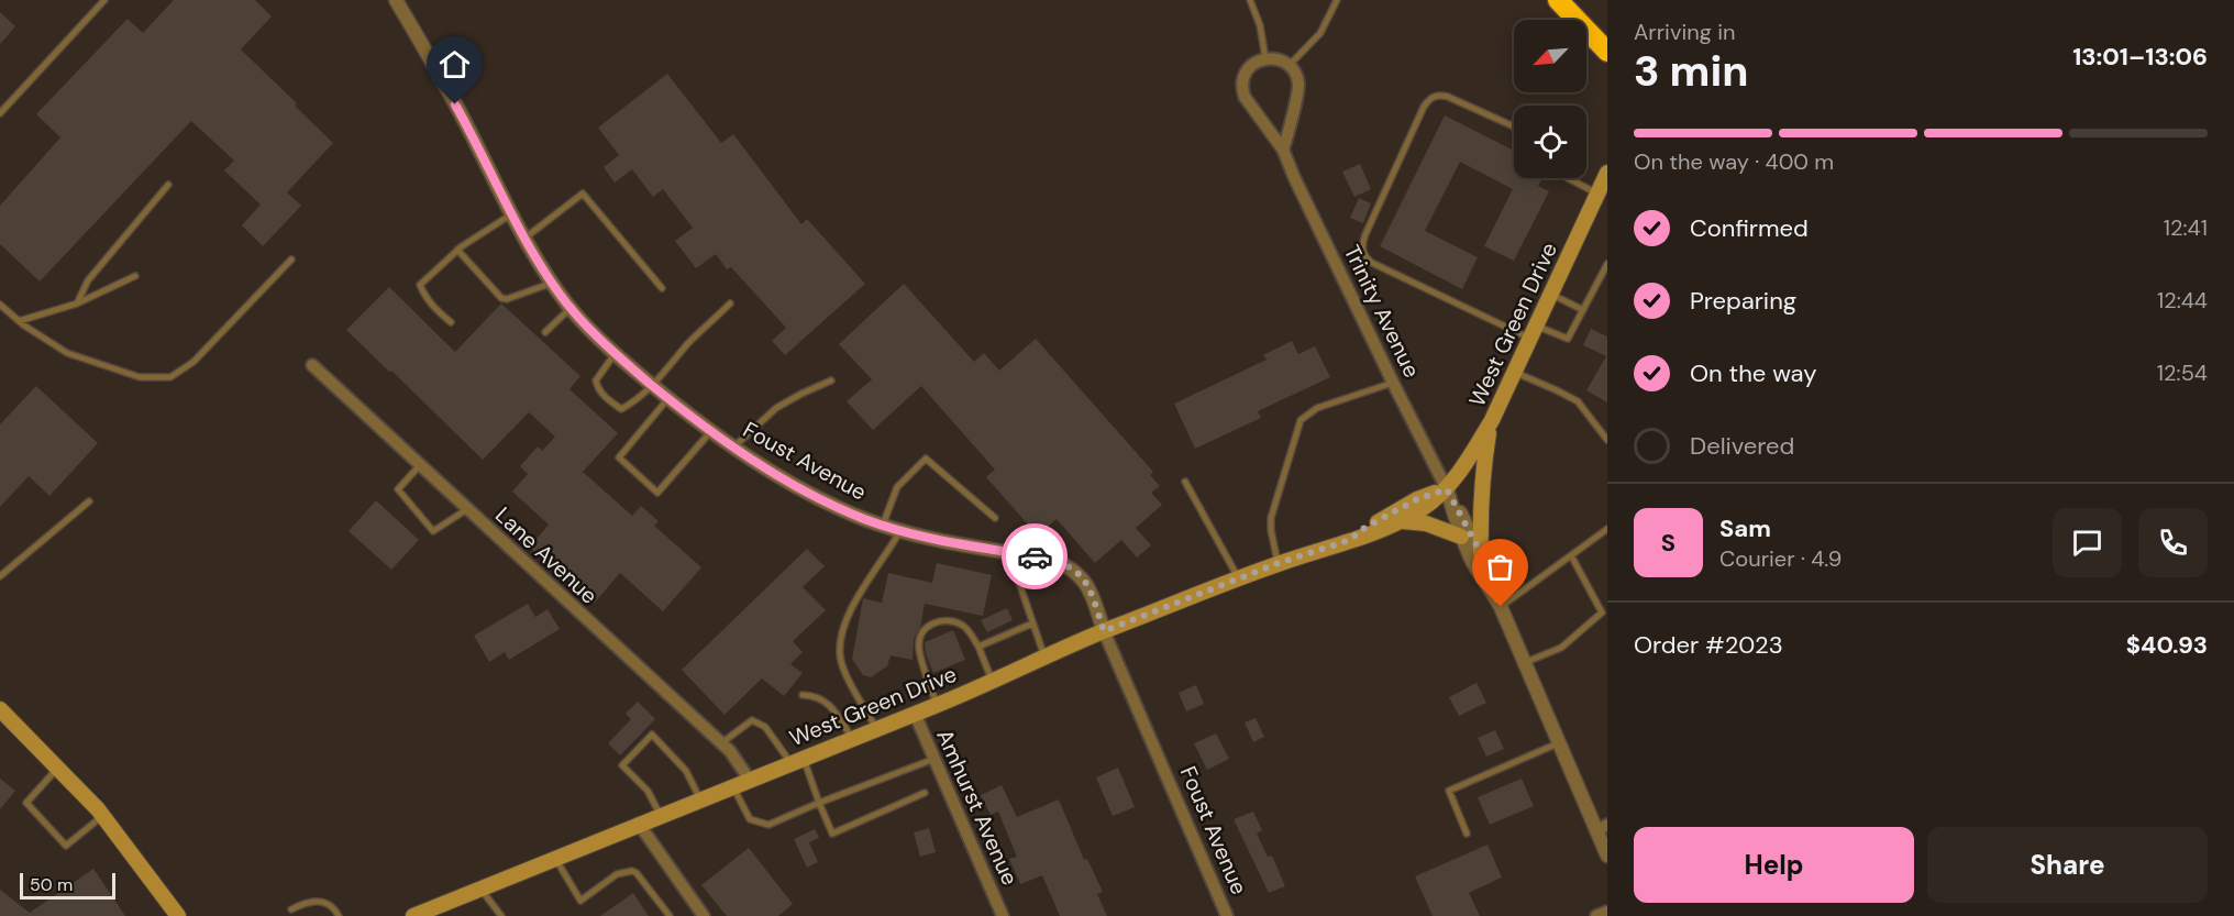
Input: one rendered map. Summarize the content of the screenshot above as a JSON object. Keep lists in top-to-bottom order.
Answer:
{
  "streets": {
    "main road": ["West Green Drive"],
    "street": [
      "Trinity Avenue",
      "Foust Avenue",
      "Lane Avenue",
      "Amhurst Avenue"
    ]
  },
  "crossings": [
    ["Trinity Avenue", "West Green Drive"],
    ["West Green Drive", "Foust Avenue"],
    ["West Green Drive", "Lane Avenue"],
    ["West Green Drive", "Amhurst Avenue"]
  ],
  "scale_bar": "50 m",
  "north": "bottom left",
  "page": {
    "heading": ["3 min", "Arriving in", "13:01–13:06"],
    "panel": [
      "Sam",
      "Courier · 4.9",
      "Order #2023",
      "$40.93"
    ],
    "bar": "On the way · 400 m",
    "list": [
      ["Confirmed", "12:41"],
      ["Preparing", "12:44"],
      ["On the way", "12:54"],
      "Delivered"
    ],
    "round": "S",
    "buttons": ["Help", "Share"],
    "scale": "50 m"
  }
}
